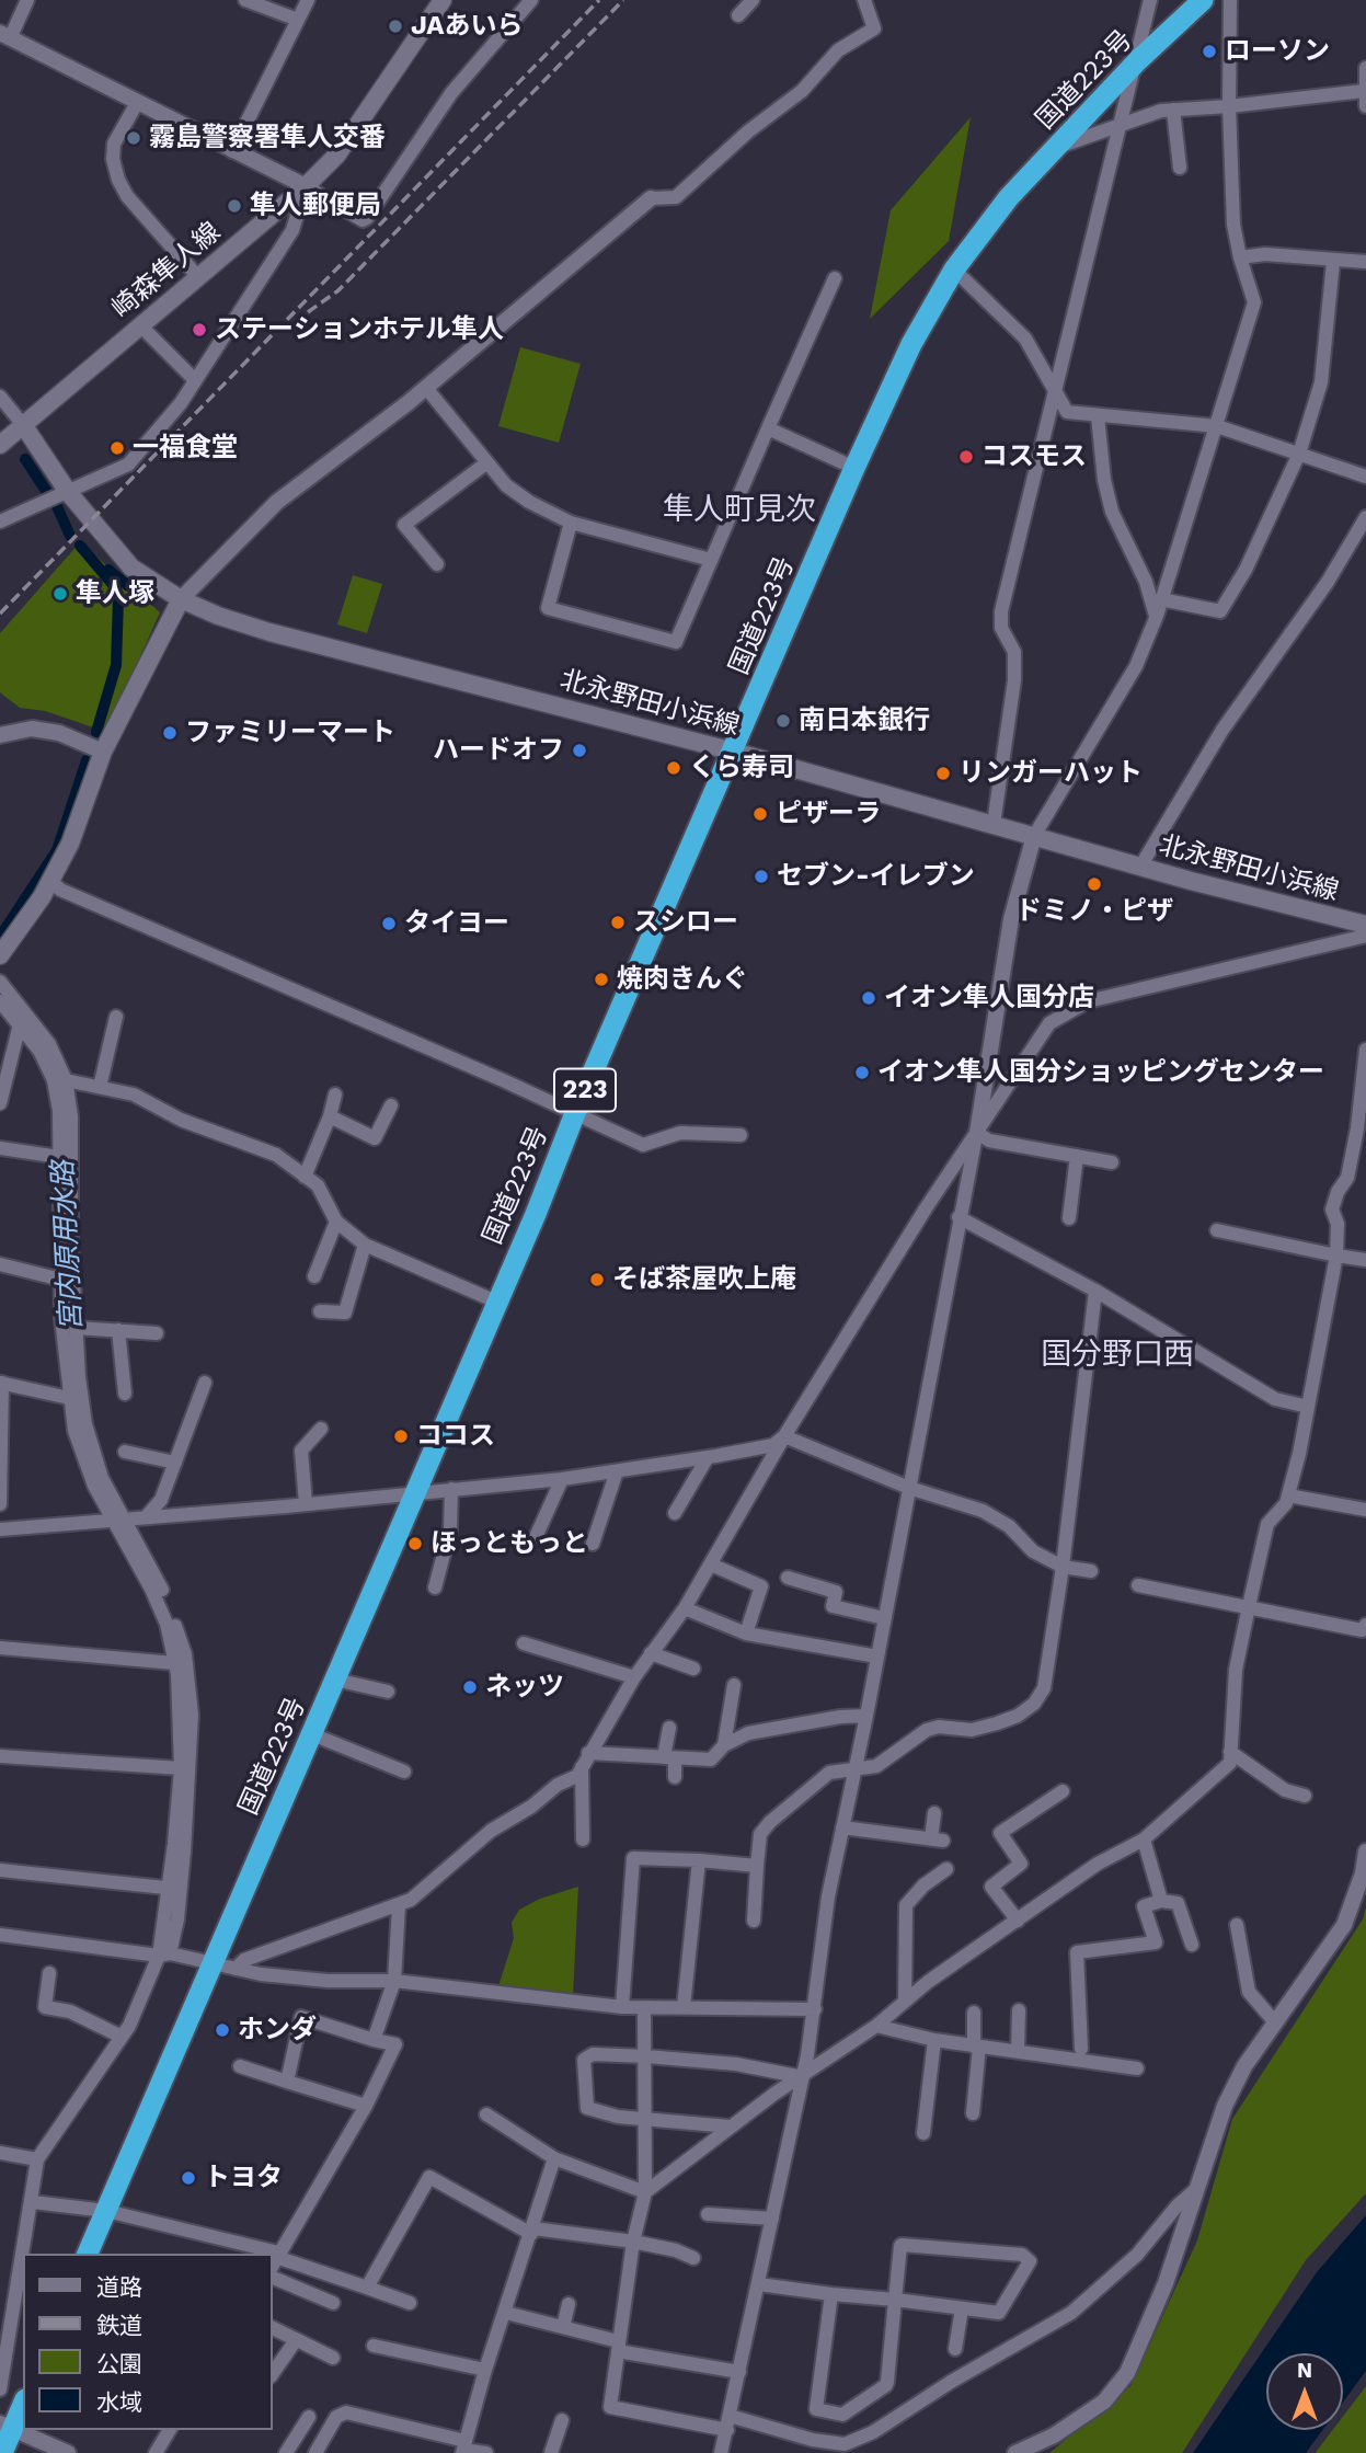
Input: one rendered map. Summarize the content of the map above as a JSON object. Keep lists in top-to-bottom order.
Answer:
{
  "streets": {
    "highway": ["国道223号", "223"],
    "main road": ["崎森隼人線", "北永野田小浜線"]
  },
  "crossings": [
    ["国道223号", "北永野田小浜線"],
    ["崎森隼人線", "北永野田小浜線"]
  ],
  "districts": ["隼人町見次", "国分野口西"],
  "water": ["宮内原用水路"],
  "places": [
    "JAあいら",
    "ローソン",
    "霧島警察署隼人交番",
    "隼人郵便局",
    "ステーションホテル隼人",
    "一福食堂",
    "コスモス",
    "隼人塚",
    "南日本銀行",
    "ファミリーマート",
    "ハードオフ",
    "くら寿司",
    "リンガーハット",
    "ピザーラ",
    "セブン-イレブン",
    "ドミノ・ピザ",
    "スシロー",
    "タイヨー",
    "焼肉きんぐ",
    "イオン隼人国分店",
    "イオン隼人国分ショッピングセンター",
    "そば茶屋吹上庵",
    "ココス",
    "ほっともっと",
    "ネッツ",
    "ホンダ",
    "トヨタ"
  ],
  "legend": [
    "道路",
    "鉄道",
    "公園",
    "水域"
  ],
  "north": "top"
}
